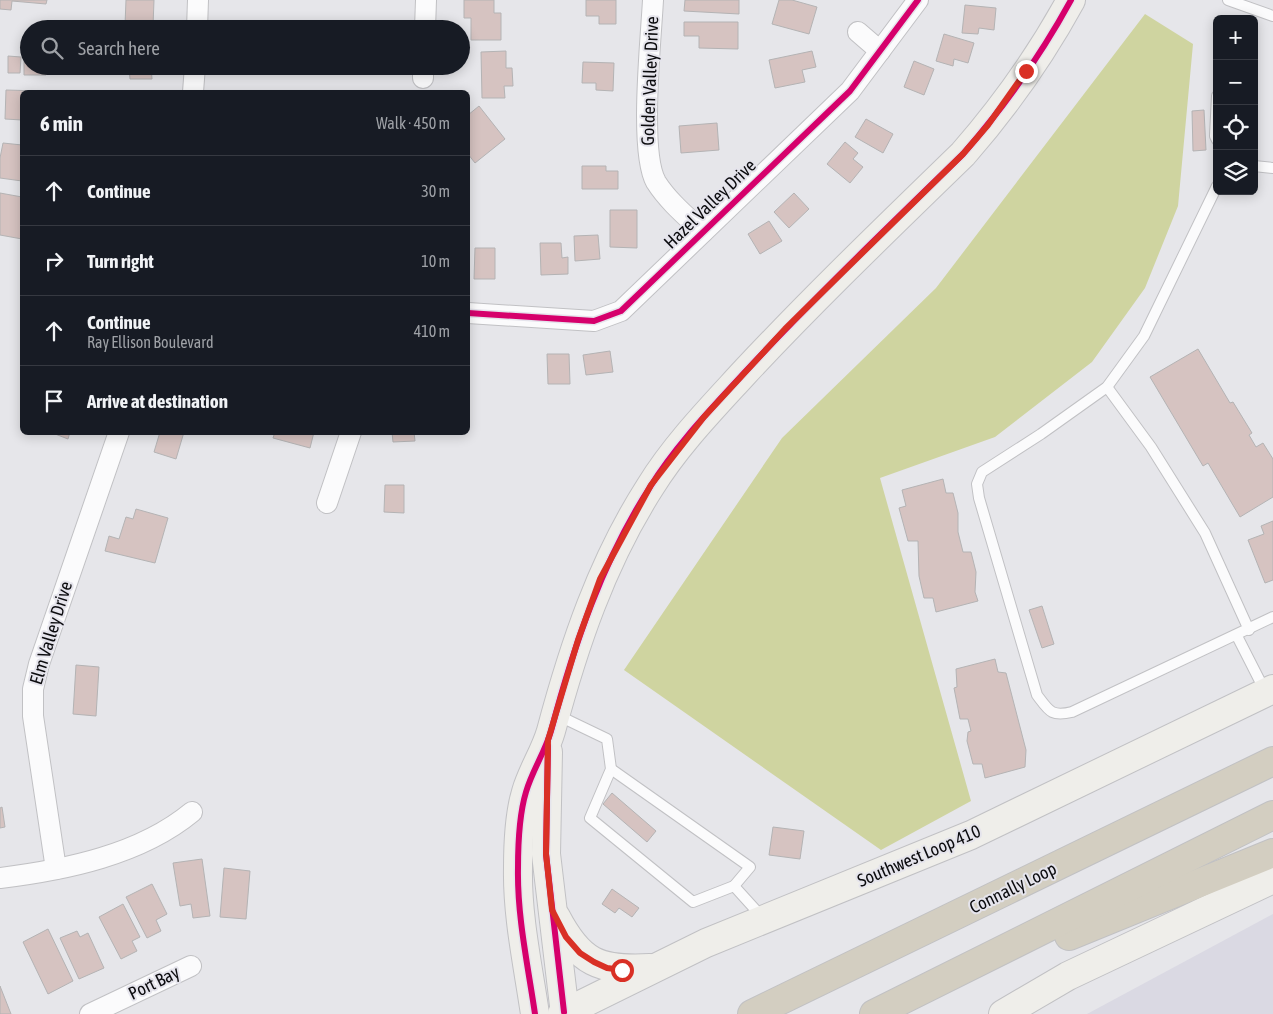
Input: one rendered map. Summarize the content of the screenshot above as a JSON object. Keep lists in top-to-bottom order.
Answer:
{
  "streets": {
    "highway": ["Connally Loop"],
    "main road": ["Southwest Loop 410"],
    "street": [
      "Golden Valley Drive",
      "Hazel Valley Drive",
      "Elm Valley Drive",
      "Port Bay"
    ]
  },
  "crossings": [
    ["Golden Valley Drive", "Hazel Valley Drive"]
  ],
  "page": {
    "map_buttons": ["+", "−"],
    "search": "Search here",
    "heading": ["6 min", "Walk · 450 m"],
    "list": [
      ["Continue", "30 m"],
      ["Turn right", "10 m"],
      ["Continue", "Ray Ellison Boulevard", "410 m"],
      "Arrive at destination"
    ]
  }
}
